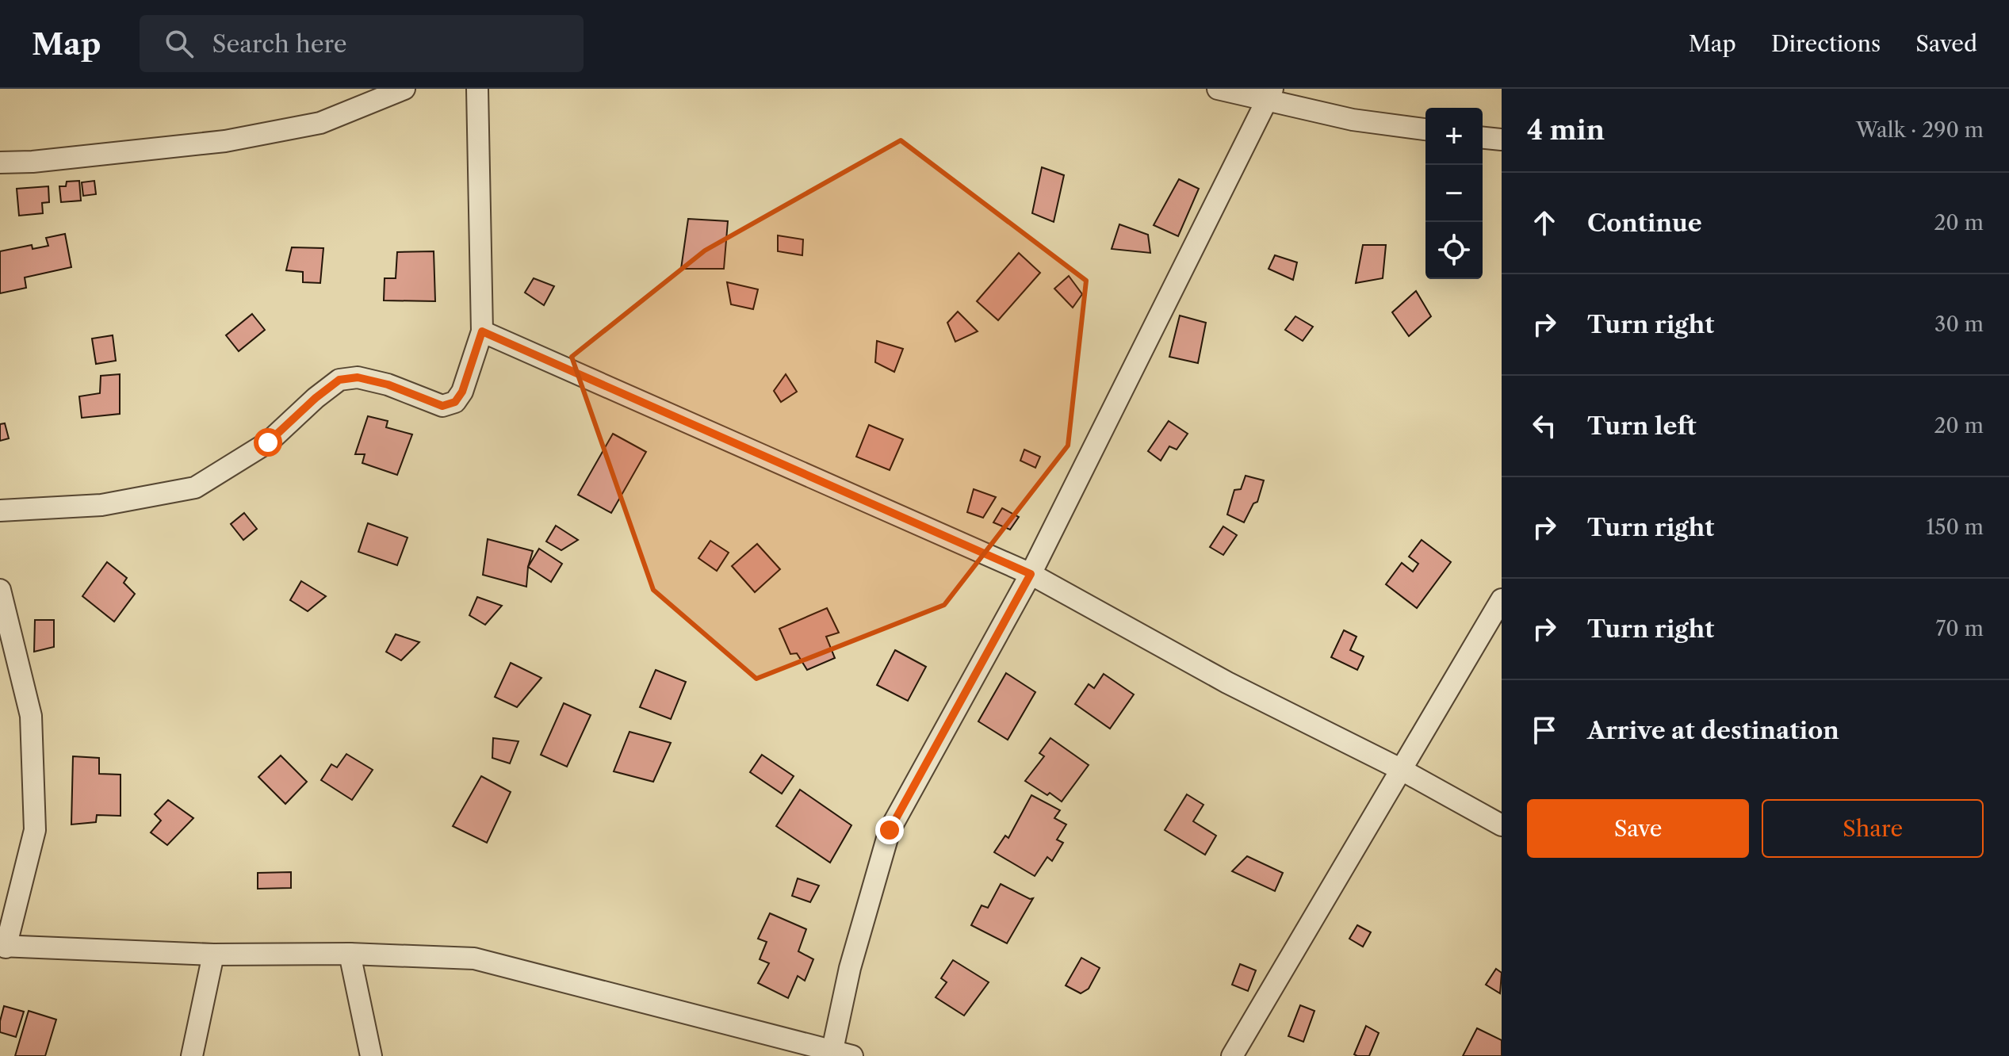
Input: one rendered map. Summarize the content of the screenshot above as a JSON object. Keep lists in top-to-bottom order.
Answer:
{
  "page": {
    "header": "Map",
    "search": "Search here",
    "nav": ["Map", "Directions", "Saved"],
    "heading": ["4 min", "Walk · 290 m"],
    "map_buttons": ["+", "−"],
    "list": [
      ["Continue", "20 m"],
      ["Turn right", "30 m"],
      ["Turn left", "20 m"],
      ["Turn right", "150 m"],
      ["Turn right", "70 m"],
      "Arrive at destination"
    ],
    "buttons": ["Save", "Share"]
  }
}
